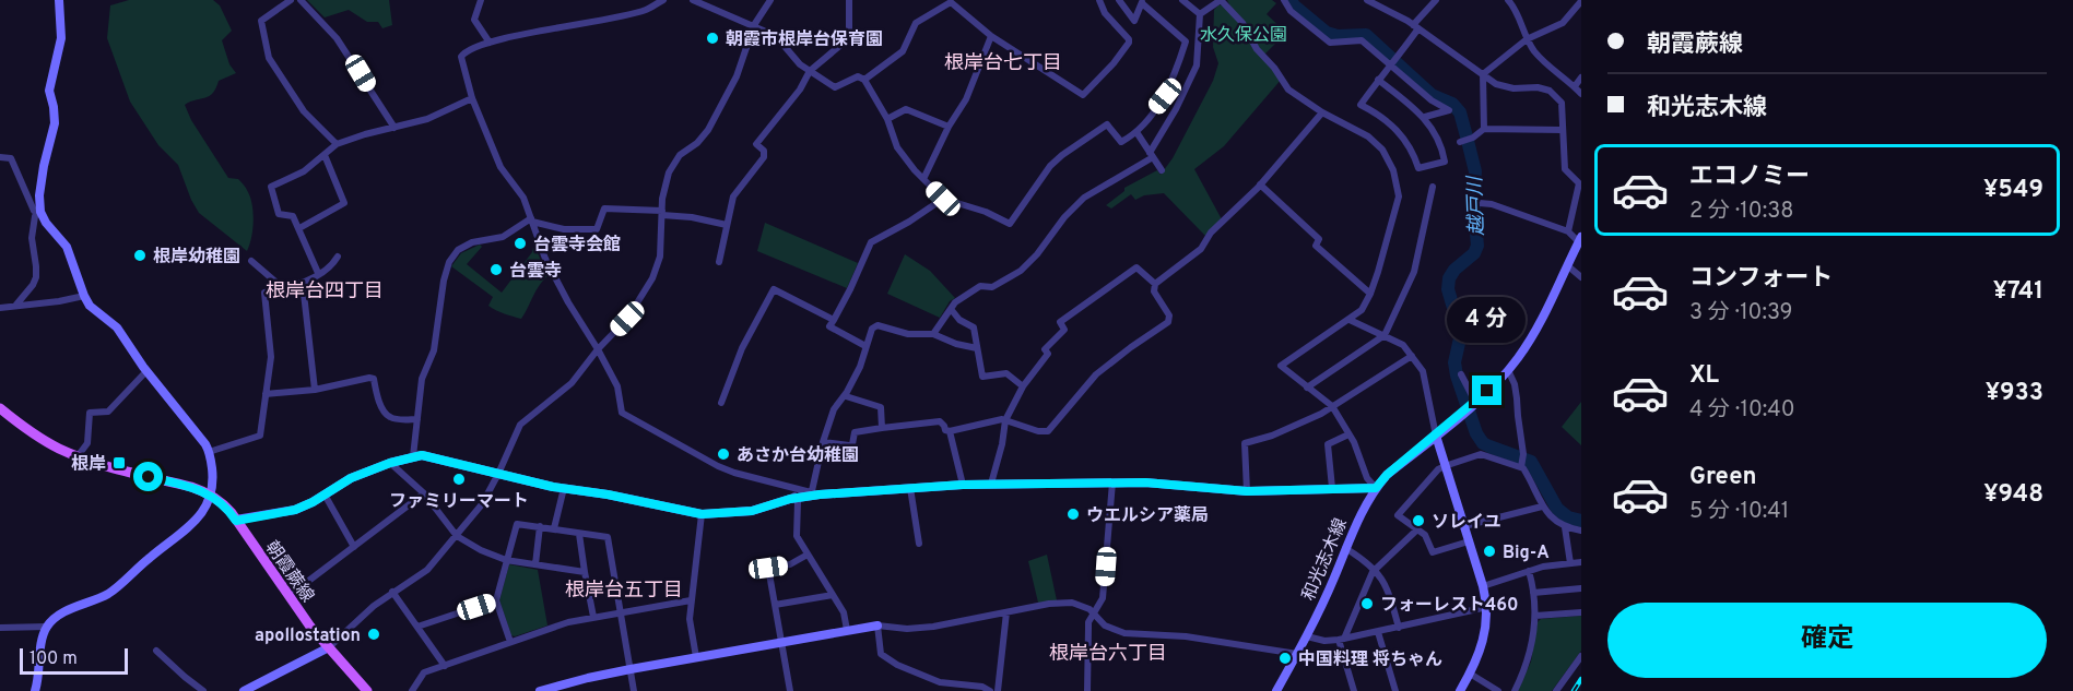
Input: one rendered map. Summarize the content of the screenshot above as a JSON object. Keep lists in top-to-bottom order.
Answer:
{
  "streets": {
    "main road": ["朝霞蕨線"],
    "street": ["和光志木線"]
  },
  "districts": [
    "根岸台七丁目",
    "根岸台四丁目",
    "根岸台五丁目",
    "根岸台六丁目"
  ],
  "water": ["越戸川"],
  "parks": ["水久保公園"],
  "places": {
    "other": [
      "朝霞市根岸台保育園",
      "台雲寺会館",
      "根岸幼稚園",
      "台雲寺",
      "あさか台幼稚園",
      "ファミリーマート",
      "ウエルシア薬局",
      "ソレイユ",
      "Big-A",
      "フォーレスト460",
      "apollostation",
      "中国料理 将ちゃん"
    ],
    "transit": ["根岸"]
  },
  "scale_bar": "100 m",
  "page": {
    "banner": ["朝霞蕨線", "和光志木線"],
    "list": [
      {
        "name": "エコノミー",
        "note": "2 分 · 10:38",
        "value": "¥549"
      },
      {
        "name": "コンフォート",
        "note": "3 分 · 10:39",
        "value": "¥741"
      },
      {
        "name": "XL",
        "note": "4 分 · 10:40",
        "value": "¥933"
      },
      {
        "name": "Green",
        "note": "5 分 · 10:41",
        "value": "¥948"
      }
    ],
    "bubble": "4 分",
    "buttons": "確定",
    "scale": "100 m"
  }
}
